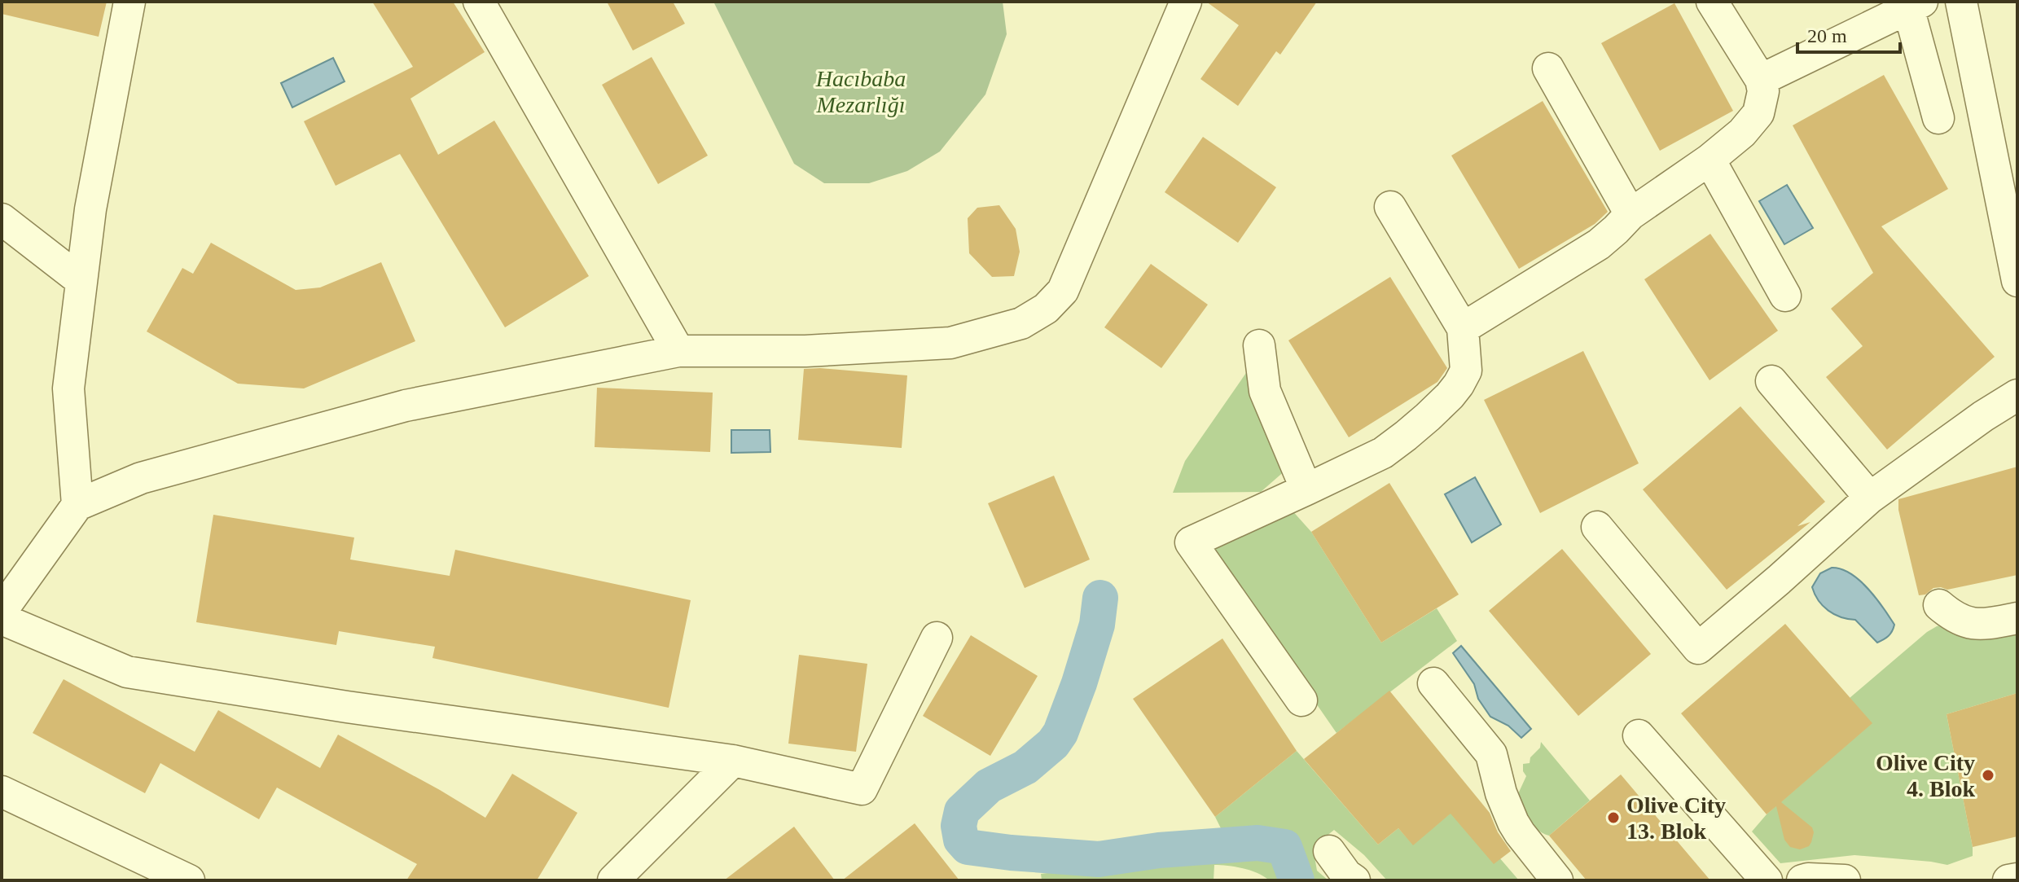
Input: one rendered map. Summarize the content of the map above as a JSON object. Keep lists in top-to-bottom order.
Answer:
{
  "parks": ["Hacıbaba Mezarlığı"],
  "places": ["Olive City 4. Blok", "Olive City 13. Blok"],
  "scale_bar": "20 m"
}
